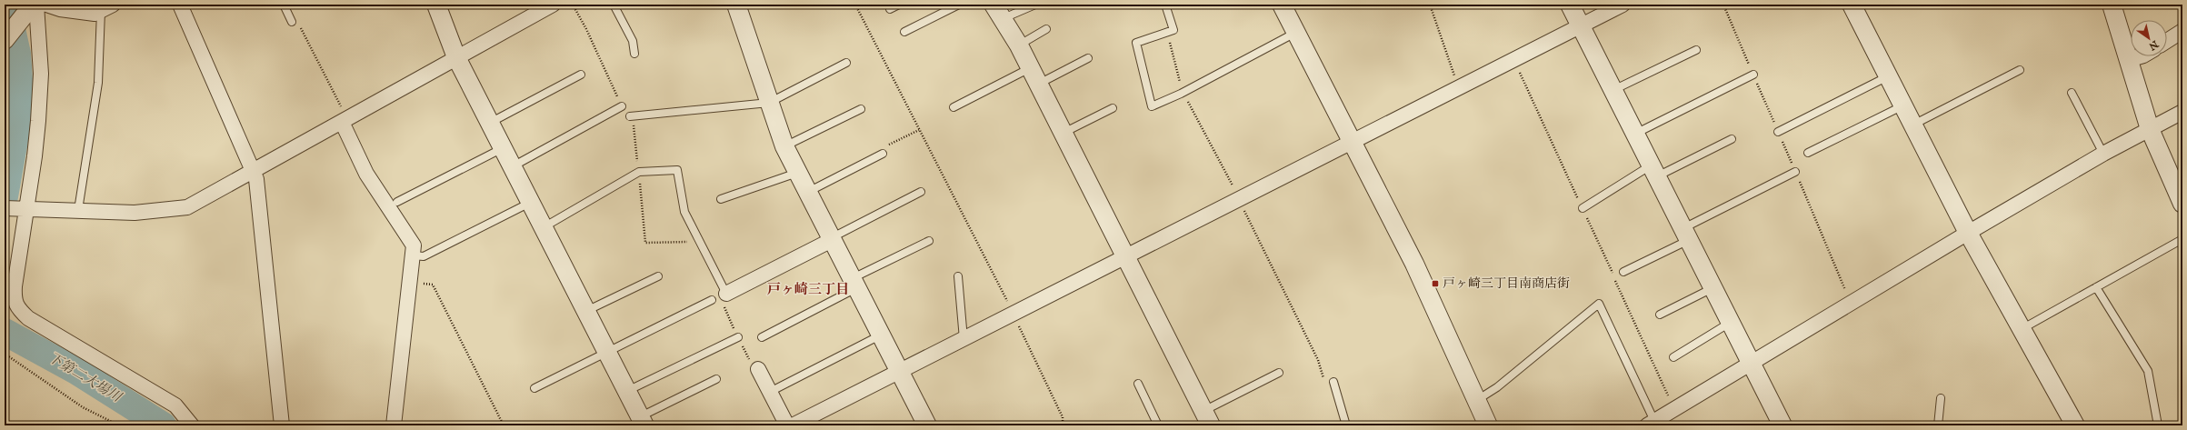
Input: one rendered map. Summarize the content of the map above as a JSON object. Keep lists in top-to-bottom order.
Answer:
{
  "districts": ["戸ヶ崎三丁目"],
  "water": ["下第二大場川"],
  "places": {
    "transit": ["戸ヶ崎三丁目南商店街"]
  },
  "north": "bottom right"
}
